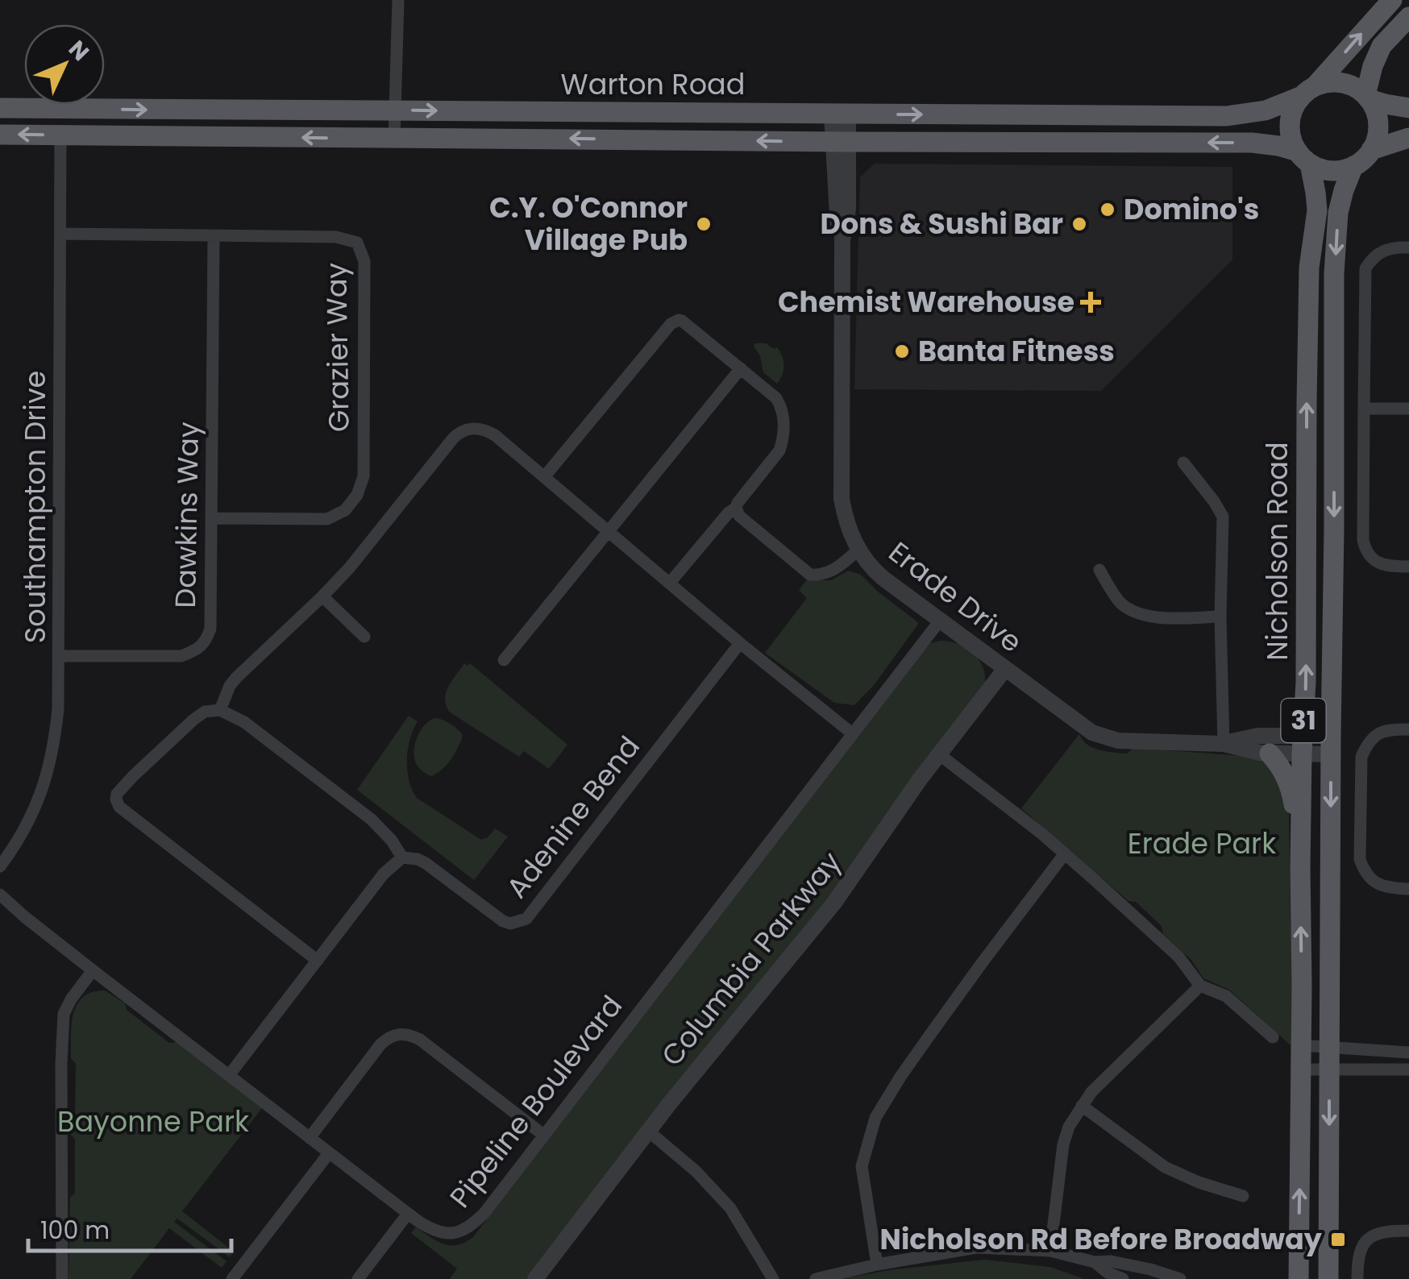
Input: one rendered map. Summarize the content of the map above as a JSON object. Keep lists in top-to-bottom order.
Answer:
{
  "streets": {
    "main road": ["Warton Road", "Nicholson Road", "31"],
    "street": [
      "Grazier Way",
      "Southampton Drive",
      "Dawkins Way",
      "Erade Drive",
      "Adenine Bend",
      "Columbia Parkway",
      "Pipeline Boulevard"
    ]
  },
  "crossings": [
    ["Warton Road", "Southampton Drive"],
    ["Warton Road", "Nicholson Road"],
    ["Warton Road", "Erade Drive"],
    ["Warton Road", "31"],
    ["Grazier Way", "Southampton Drive"],
    ["Grazier Way", "Dawkins Way"],
    ["Southampton Drive", "Dawkins Way"],
    ["Nicholson Road", "Erade Drive"],
    ["Nicholson Road", "31"],
    ["Erade Drive", "Columbia Parkway"],
    ["Erade Drive", "Pipeline Boulevard"]
  ],
  "parks": ["Erade Park", "Bayonne Park"],
  "places": {
    "other": [
      "Domino's",
      "C.Y. O'Connor Village Pub",
      "Dons & Sushi Bar",
      "Banta Fitness"
    ],
    "health": ["Chemist Warehouse"],
    "transit": ["Nicholson Rd Before Broadway"]
  },
  "scale_bar": "100 m",
  "north": "top right"
}
